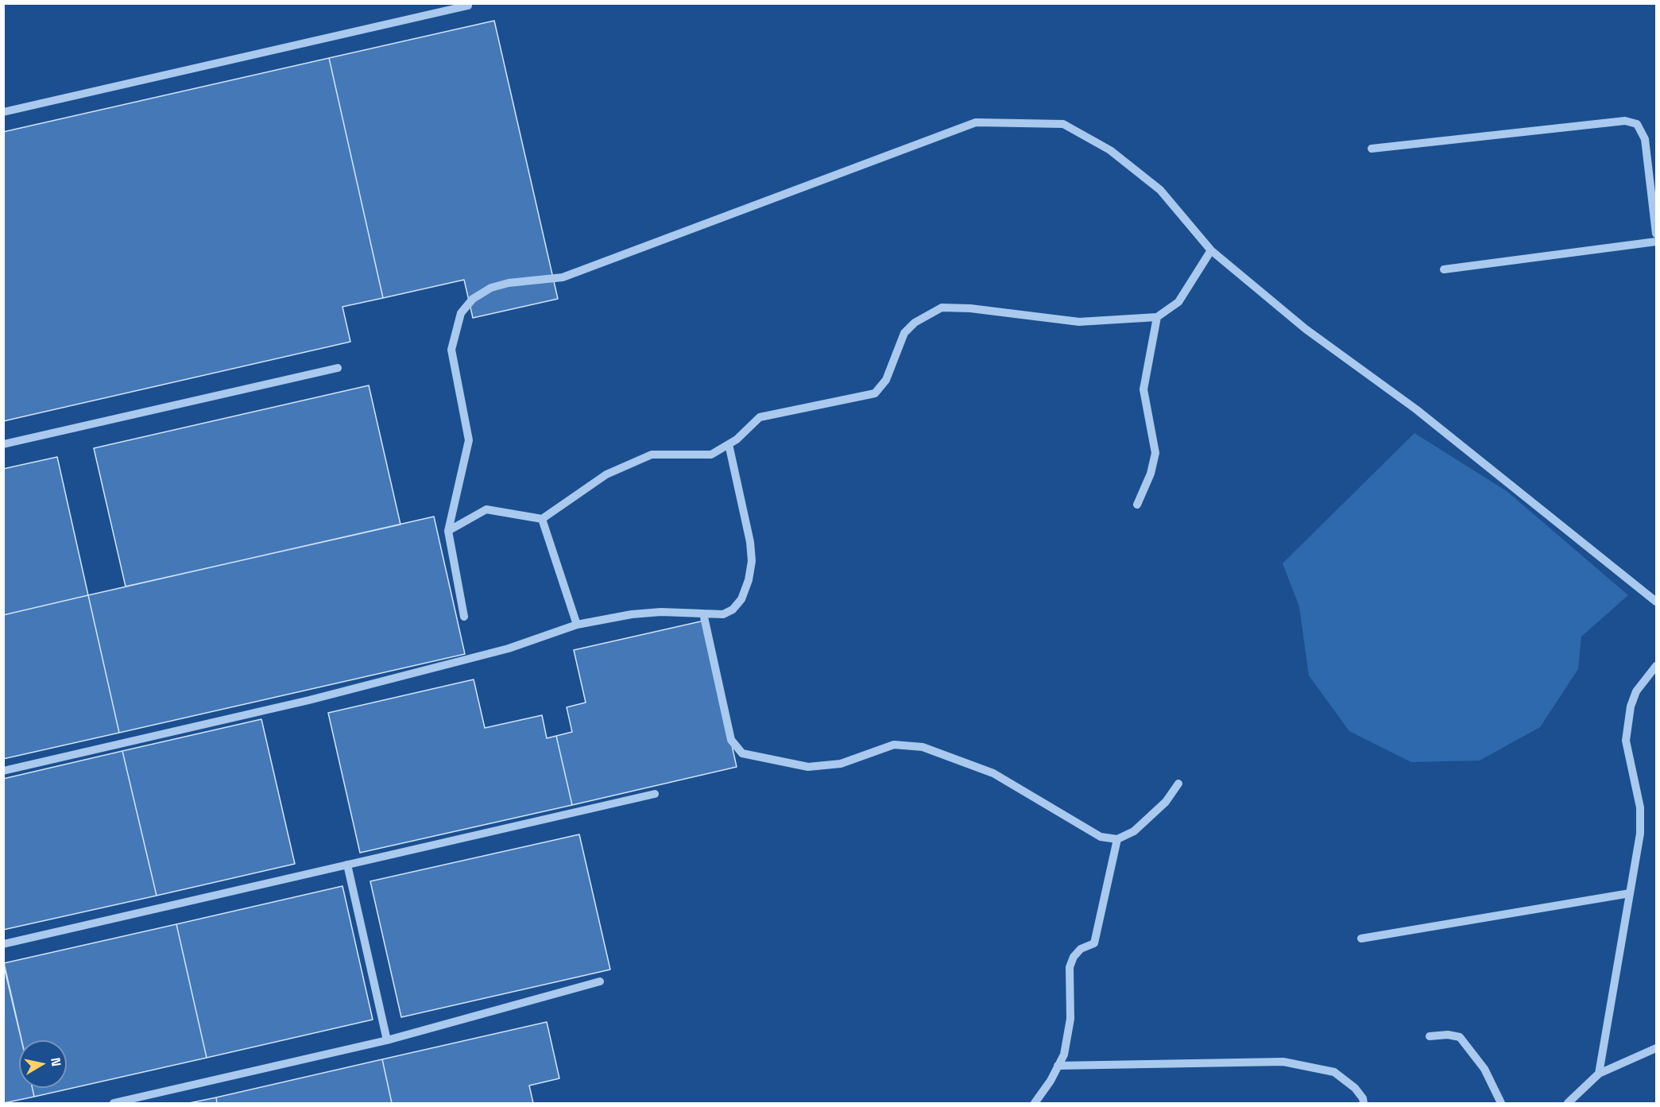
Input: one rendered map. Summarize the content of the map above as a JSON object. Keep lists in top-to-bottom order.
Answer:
{
  "north": "right"
}
